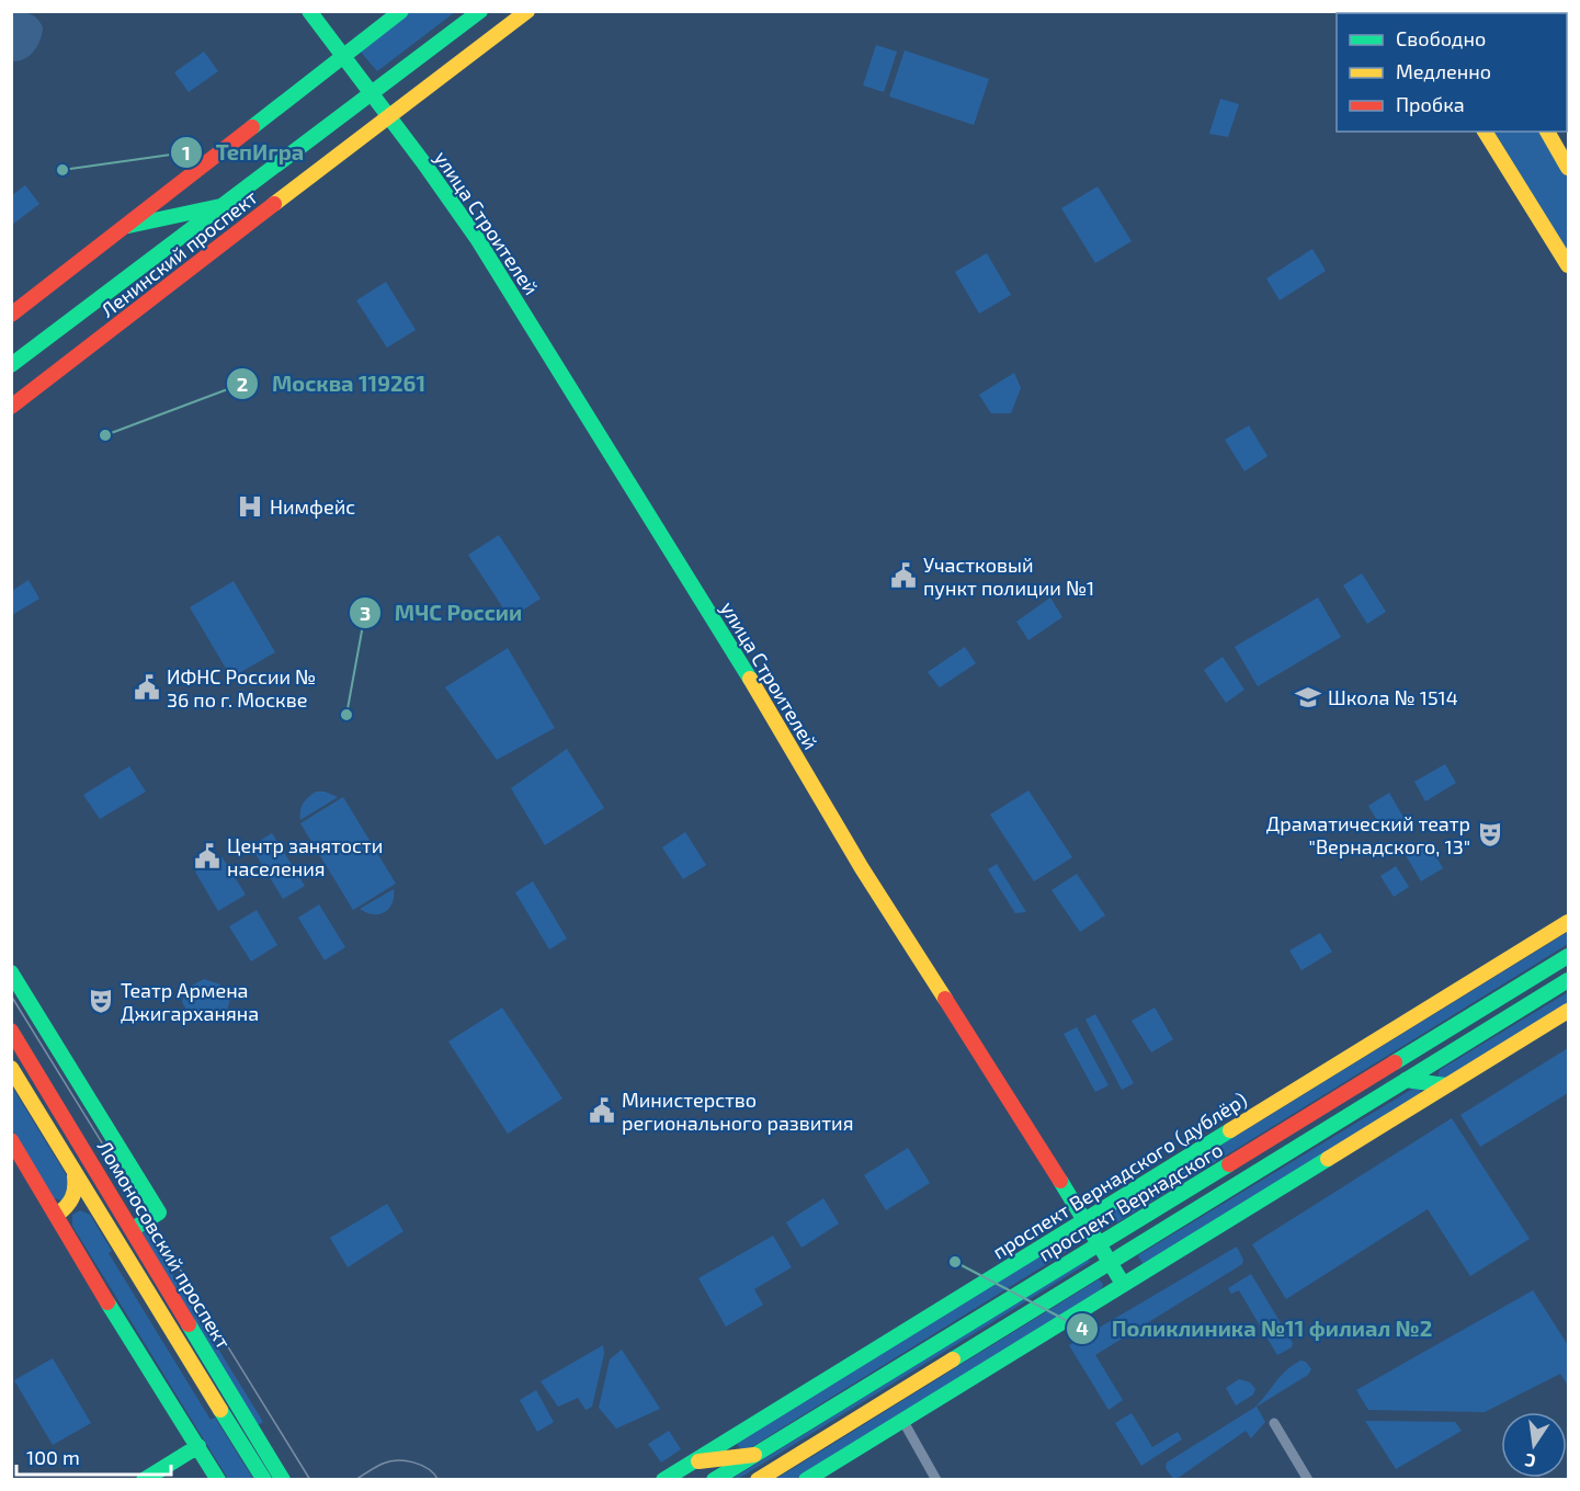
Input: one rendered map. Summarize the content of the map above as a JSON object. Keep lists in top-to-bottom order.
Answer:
{
  "streets": {
    "street": [
      "улица Строителей",
      "Ленинский проспект",
      "проспект Вернадского (дублёр)",
      "проспект Вернадского",
      "Ломоносовский проспект"
    ]
  },
  "crossings": [
    ["улица Строителей", "Ленинский проспект"],
    ["улица Строителей", "проспект Вернадского (дублёр)"],
    ["улица Строителей", "проспект Вернадского"],
    ["проспект Вернадского (дублёр)", "проспект Вернадского"]
  ],
  "places": {
    "other": [
      "ТепИгра",
      "Москва 119261",
      "МЧС России",
      "Поликлиника №11 филиал №2"
    ],
    "hospital": ["Нимфейс"],
    "public building": [
      "Участковый пункт полиции №1",
      "ИФНС России № 36 по г. Москве",
      "Центр занятости населения",
      "Министерство регионального развития"
    ],
    "school or university": ["Школа № 1514"],
    "theatre": ["Драматический театр \"Вернадского, 13\"", "Театр Армена Джигарханяна"]
  },
  "legend": ["Свободно", "Медленно", "Пробка"],
  "scale_bar": "100 m",
  "north": "bottom"
}
